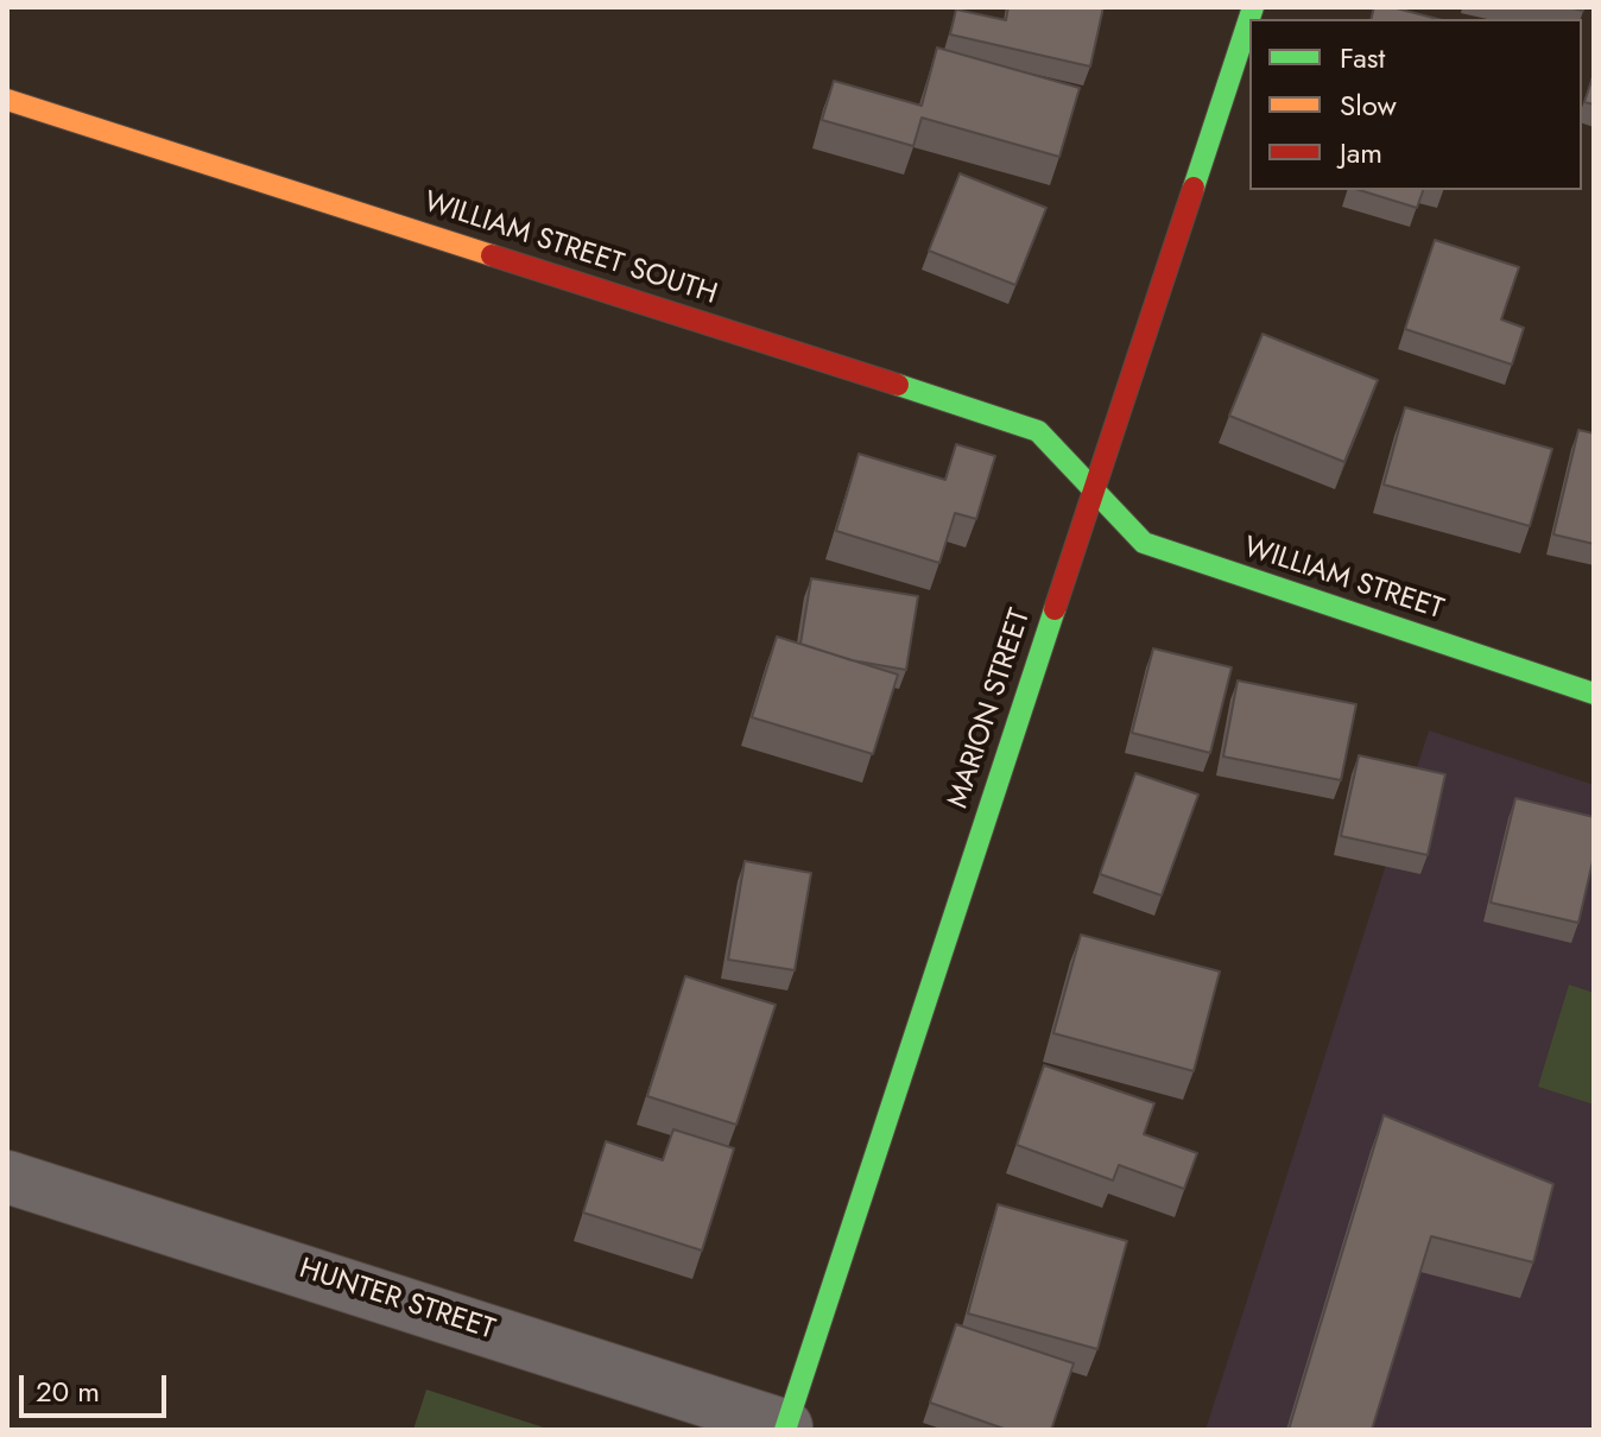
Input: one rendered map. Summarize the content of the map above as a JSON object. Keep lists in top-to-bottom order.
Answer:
{
  "streets": {
    "street": [
      "WILLIAM STREET SOUTH",
      "WILLIAM STREET",
      "MARION STREET",
      "HUNTER STREET"
    ]
  },
  "crossings": [
    ["WILLIAM STREET SOUTH", "WILLIAM STREET"],
    ["WILLIAM STREET SOUTH", "MARION STREET"],
    ["WILLIAM STREET", "MARION STREET"],
    ["MARION STREET", "HUNTER STREET"]
  ],
  "legend": ["Fast", "Slow", "Jam"],
  "scale_bar": "20 m"
}
